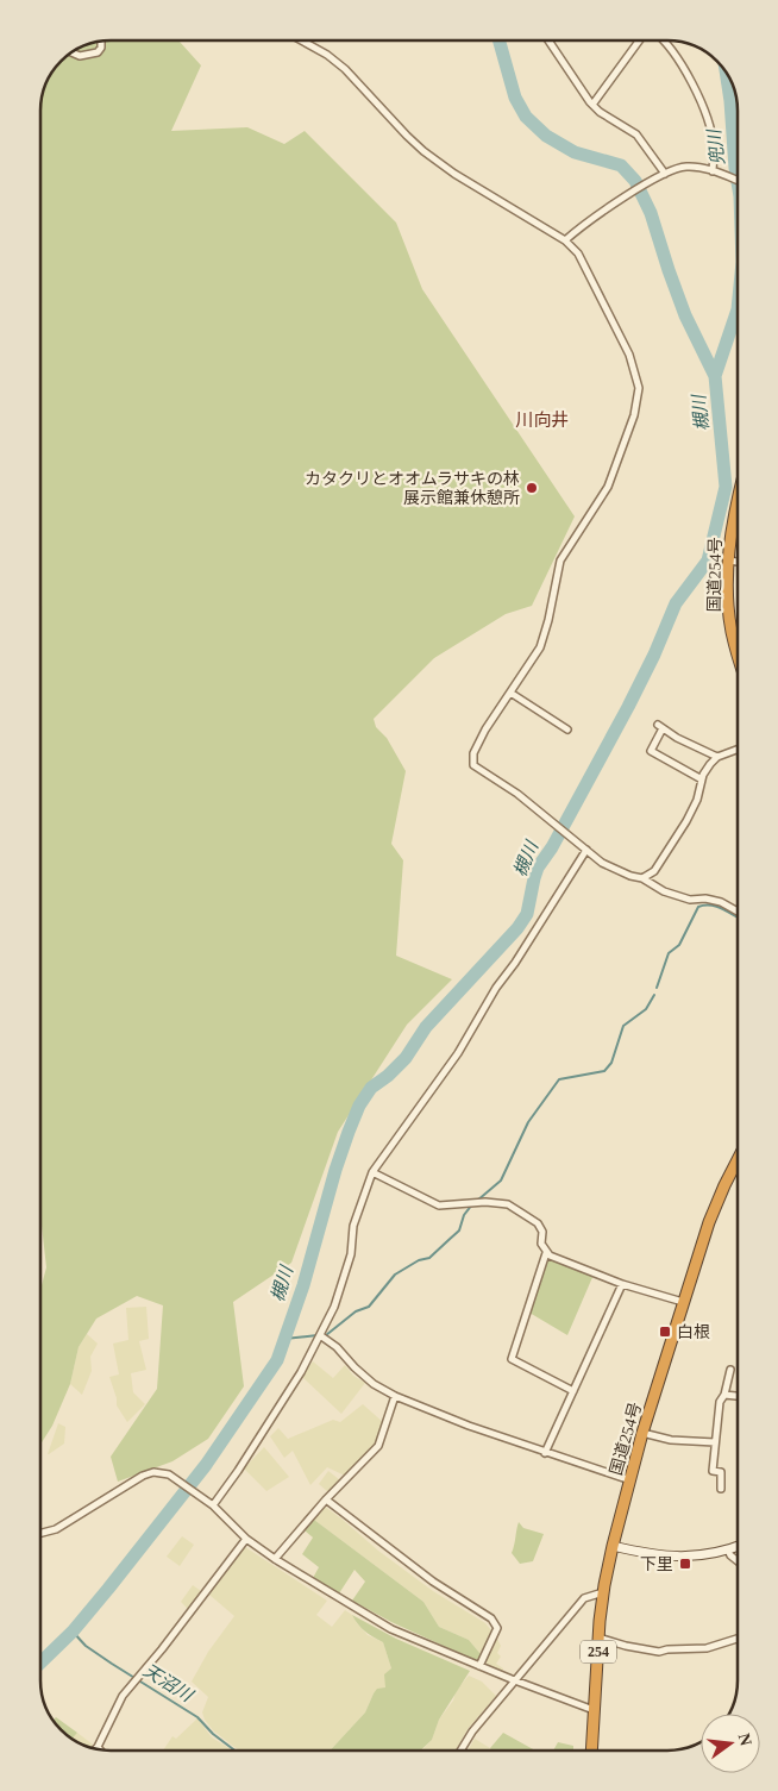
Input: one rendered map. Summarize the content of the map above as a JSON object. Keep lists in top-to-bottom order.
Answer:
{
  "streets": {
    "highway": ["国道254号", "254"]
  },
  "districts": ["川向井"],
  "water": ["兜川", "槻川", "天沼川"],
  "places": {
    "other": ["カタクリとオオムラサキの林 展示館兼休憩所"],
    "transit": ["白根", "下里"]
  },
  "north": "right"
}
